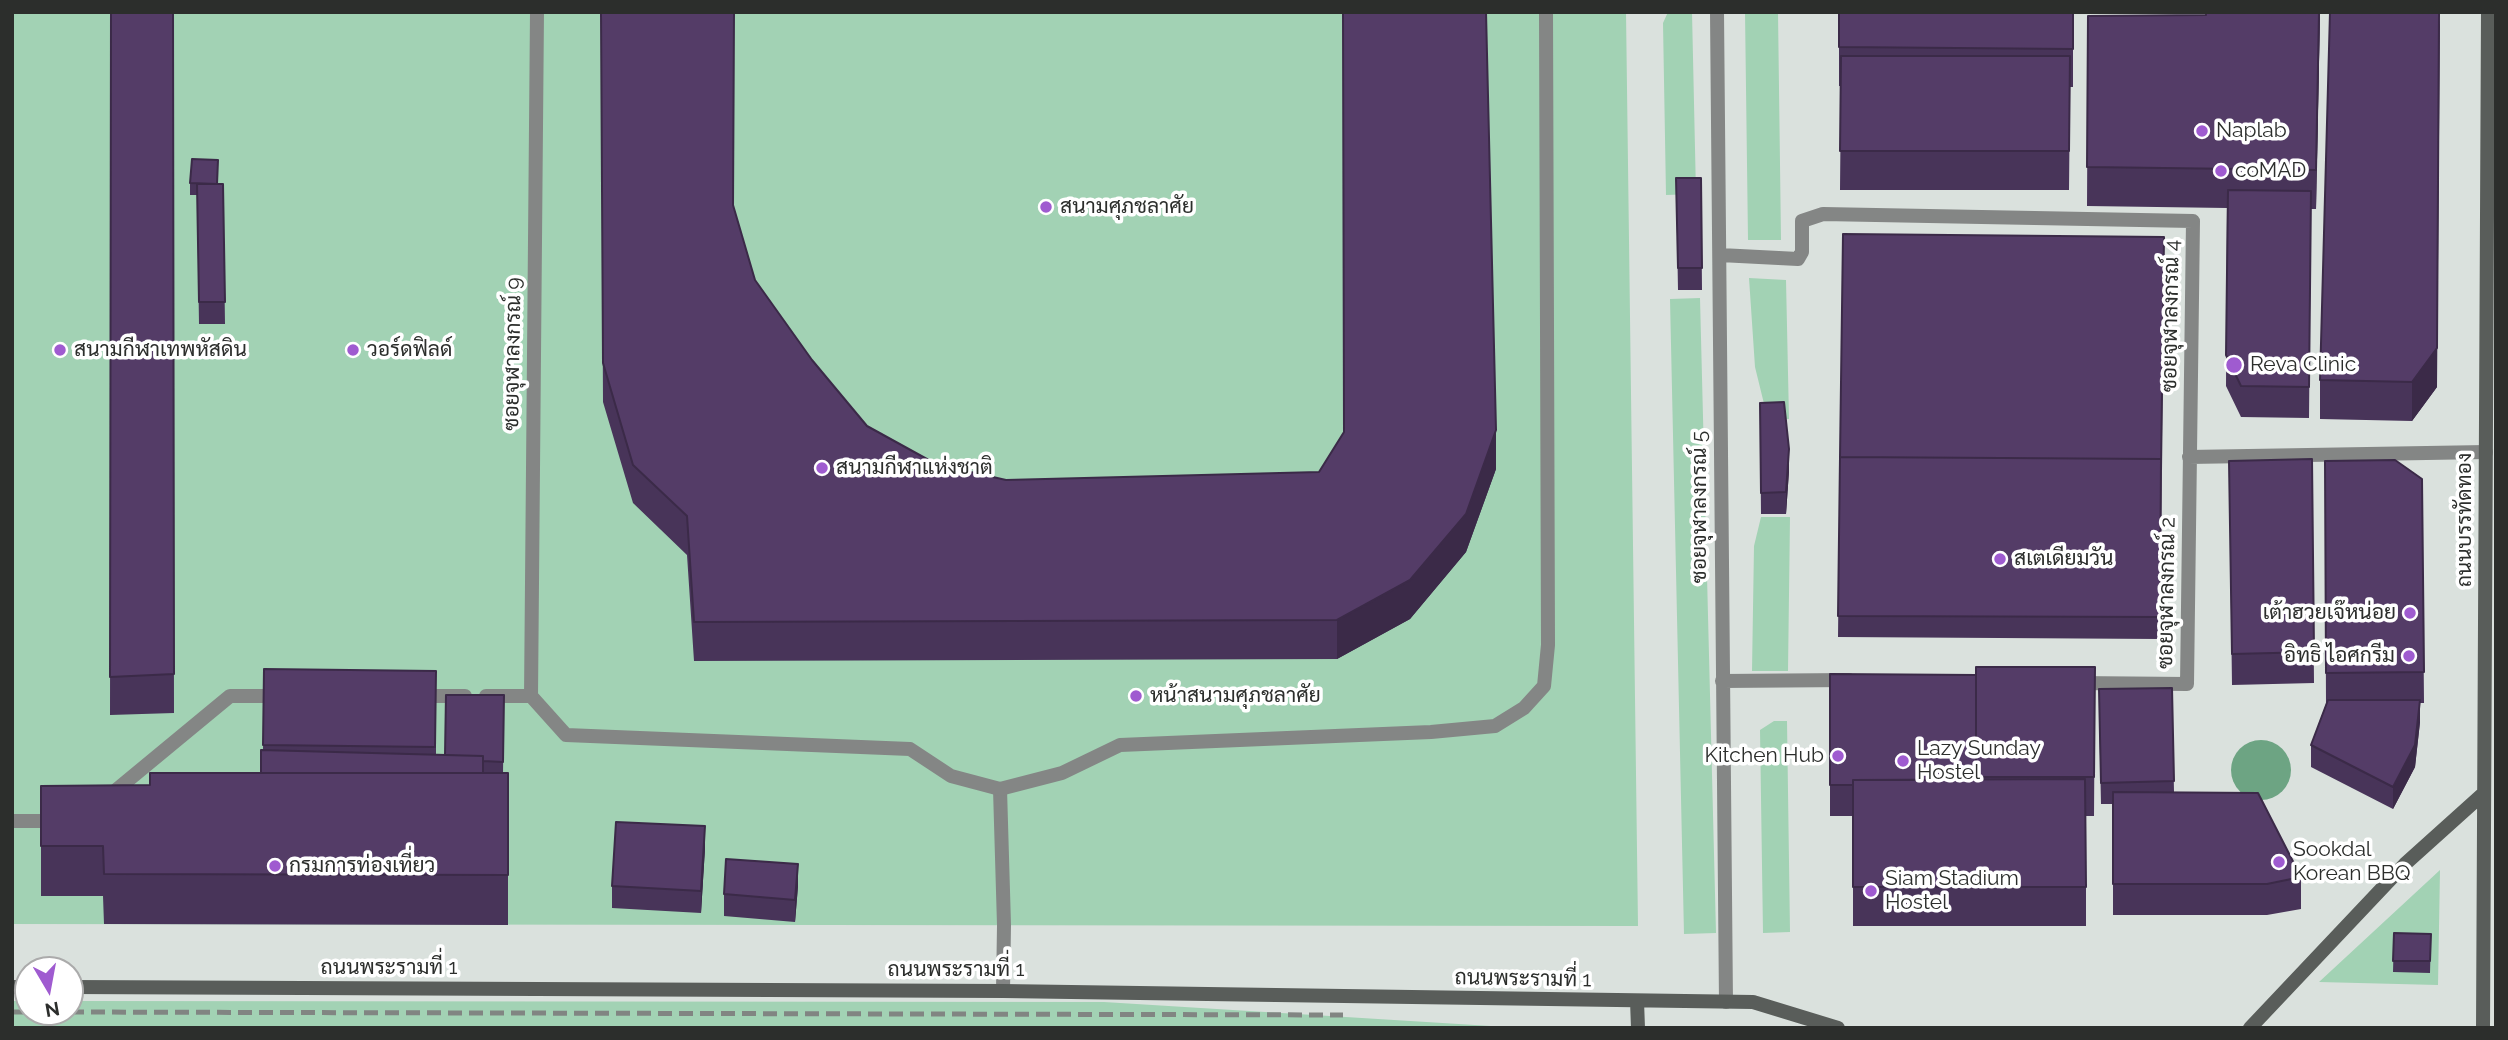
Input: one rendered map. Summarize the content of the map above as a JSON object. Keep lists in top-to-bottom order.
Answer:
{
  "streets": {
    "main road": ["ถนนบรรทัดทอง", "ถนนพระรามที่ 1"],
    "street": [
      "ซอยจุฬาลงกรณ์ 4",
      "ซอยจุฬาลงกรณ์ 9",
      "ซอยจุฬาลงกรณ์ 5",
      "ซอยจุฬาลงกรณ์ 2"
    ]
  },
  "crossings": [
    ["ซอยจุฬาลงกรณ์ 4", "ซอยจุฬาลงกรณ์ 5"],
    ["ซอยจุฬาลงกรณ์ 4", "ซอยจุฬาลงกรณ์ 2"],
    ["ซอยจุฬาลงกรณ์ 5", "ถนนพระรามที่ 1"]
  ],
  "places": [
    "Naplab",
    "coMAD",
    "สนามศุภชลาศัย",
    "สนามกีฬาเทพหัสดิน",
    "วอร์ดฟิลด์",
    "Reva Clinic",
    "สนามกีฬาแห่งชาติ",
    "สเตเดียมวัน",
    "เต้าฮวยเจ๊หน่อย",
    "อิทธิ ไอศกรีม",
    "หน้าสนามศุภชลาศัย",
    "Kitchen Hub",
    "Lazy Sunday Hostel",
    "Sookdal Korean BBQ",
    "กรมการท่องเที่ยว",
    "Siam Stadium Hostel"
  ],
  "north": "bottom"
}
